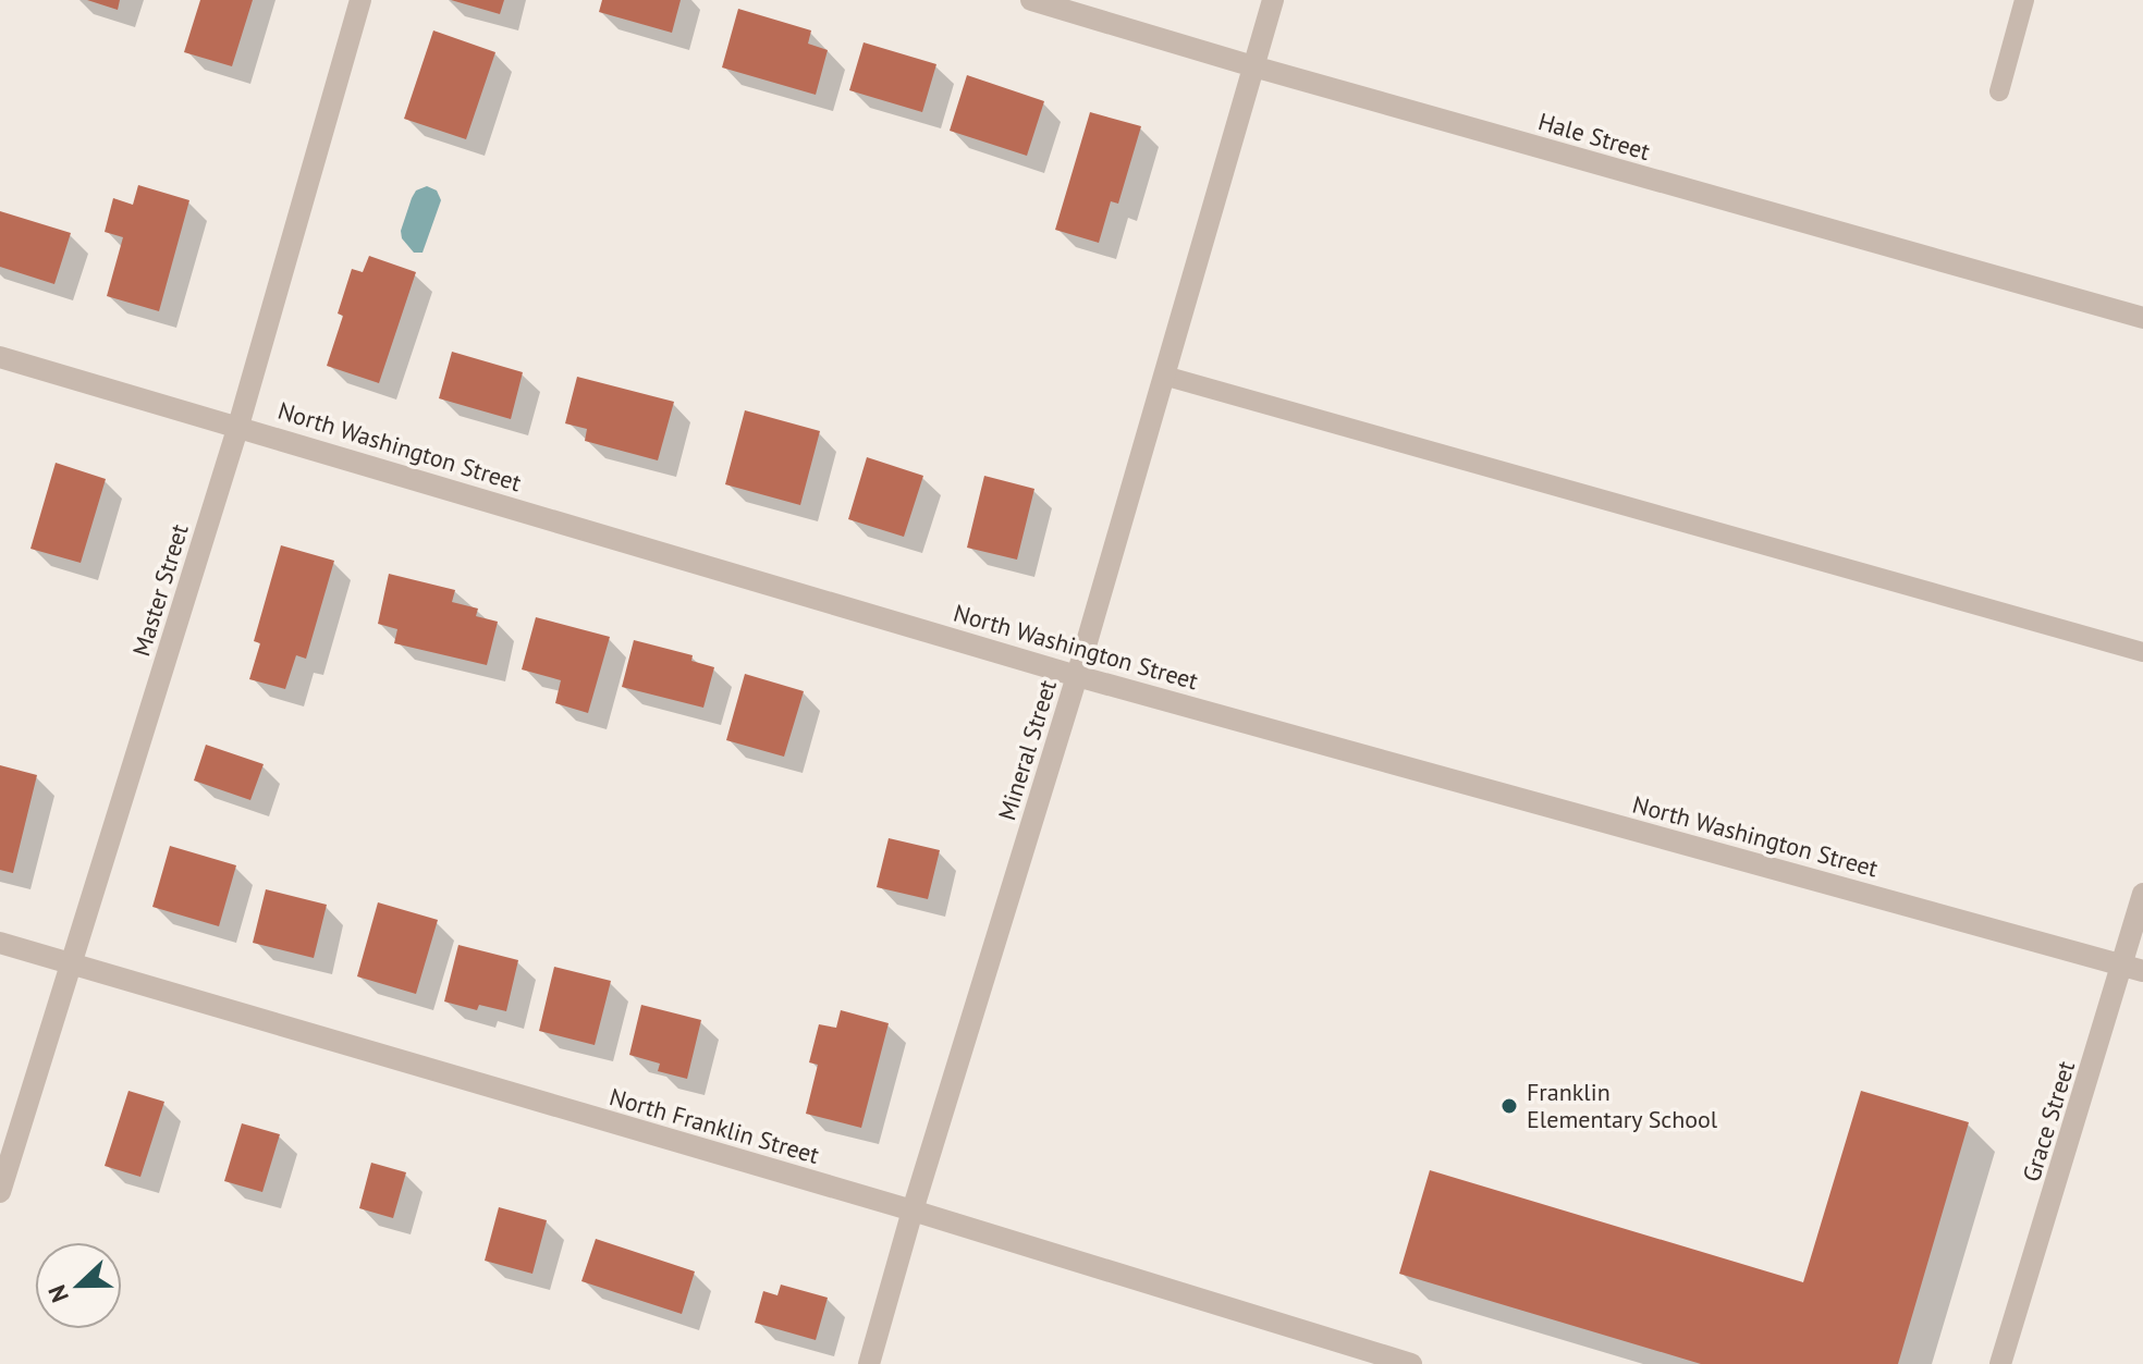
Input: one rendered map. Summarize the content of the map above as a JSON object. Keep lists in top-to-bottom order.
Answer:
{
  "streets": {
    "street": [
      "Hale Street",
      "North Washington Street",
      "Master Street",
      "Mineral Street",
      "Grace Street",
      "North Franklin Street"
    ]
  },
  "crossings": [
    ["Hale Street", "Mineral Street"],
    ["North Washington Street", "Master Street"],
    ["North Washington Street", "Mineral Street"],
    ["North Washington Street", "Grace Street"],
    ["Master Street", "North Franklin Street"],
    ["Mineral Street", "North Franklin Street"]
  ],
  "places": ["Franklin Elementary School"],
  "north": "left"
}
